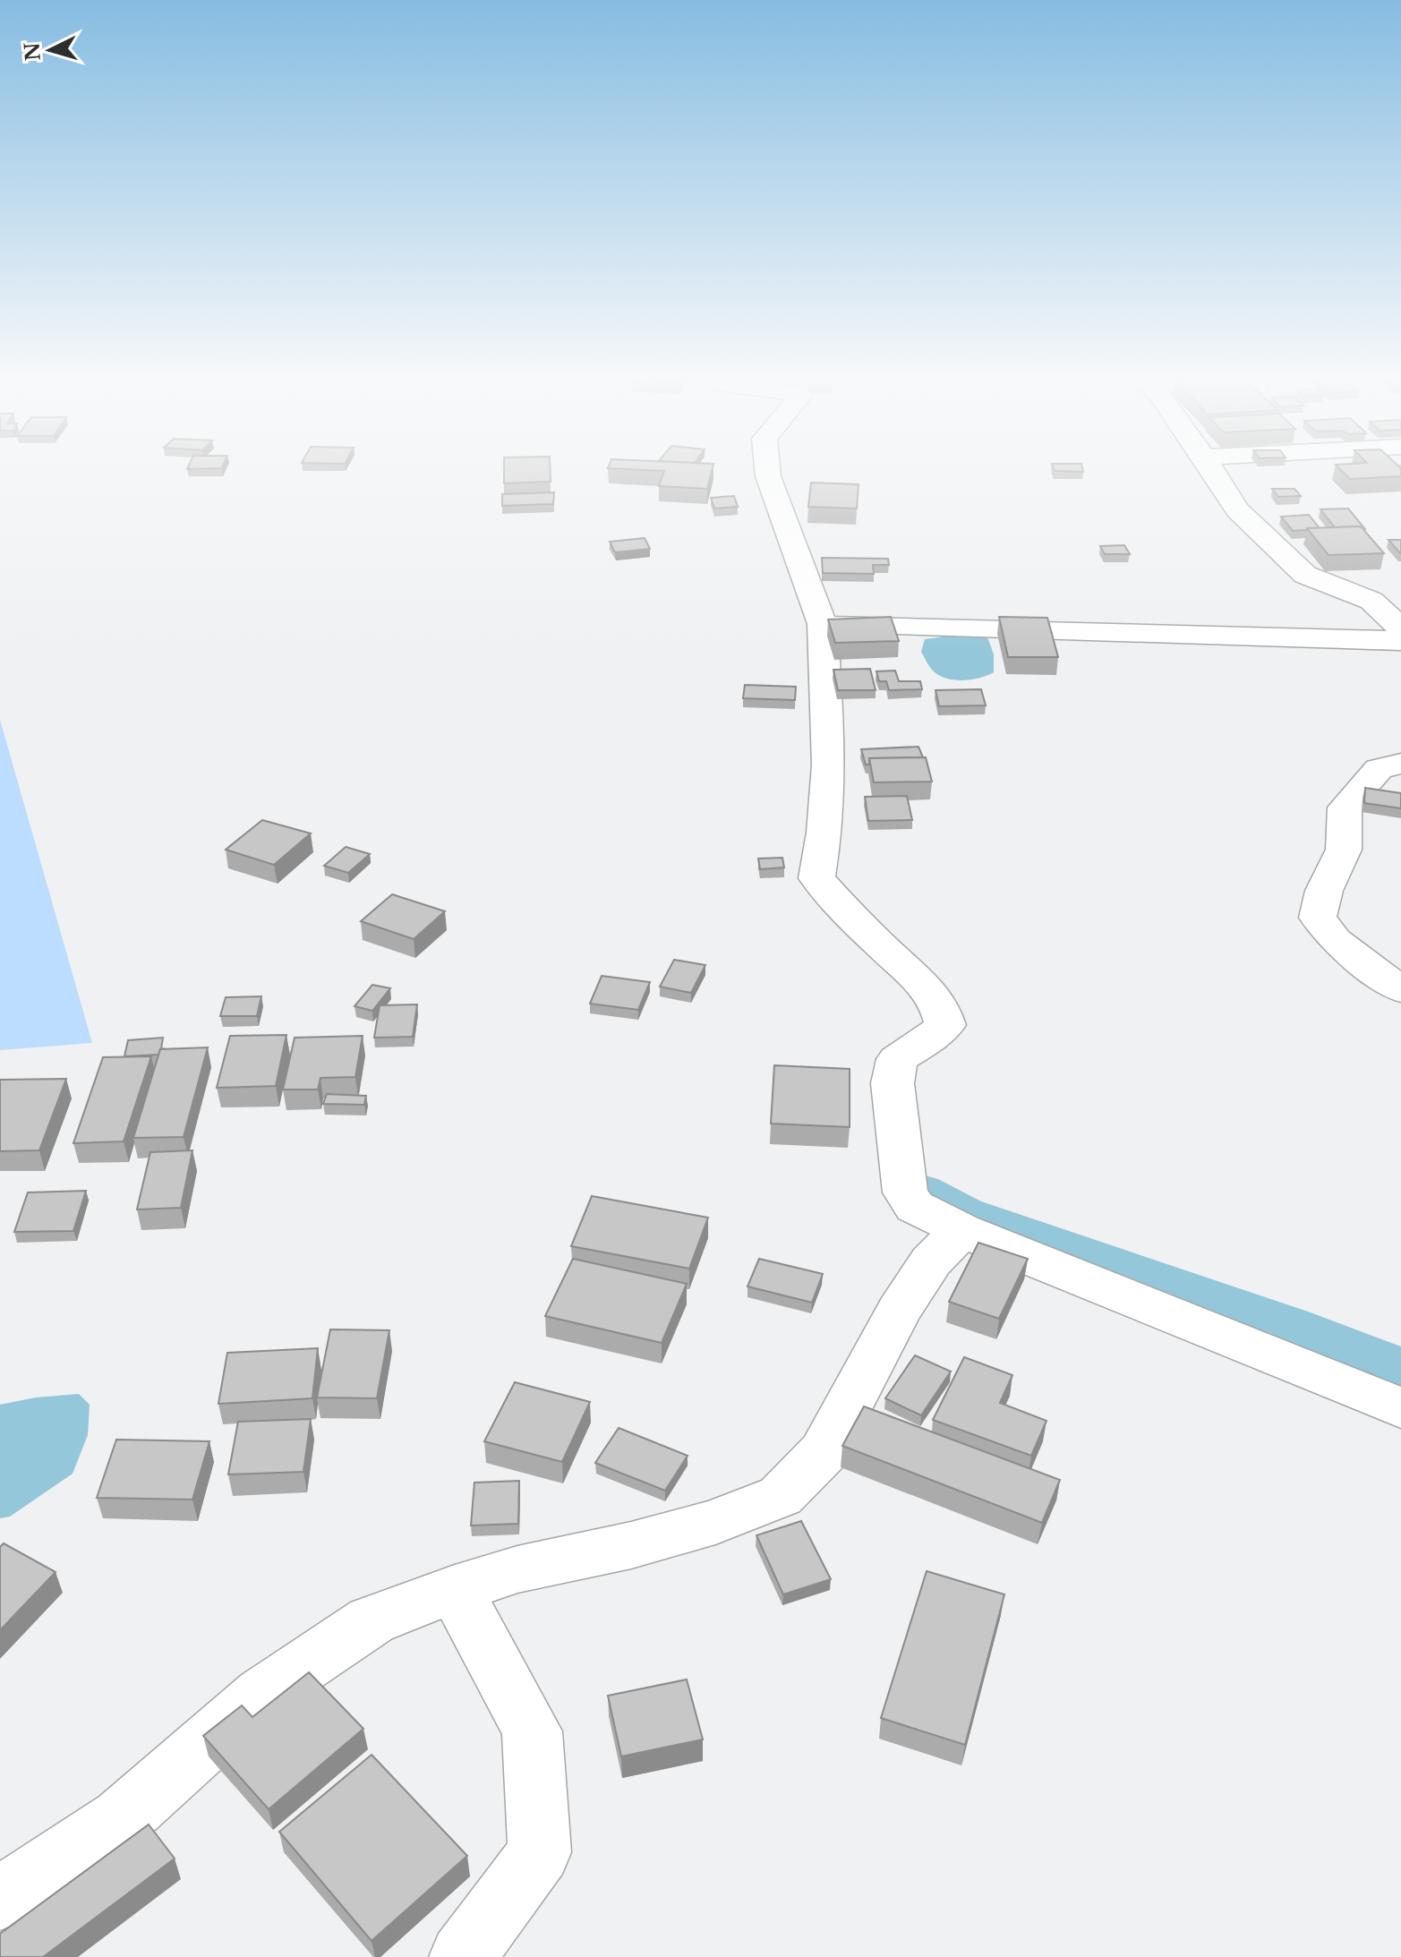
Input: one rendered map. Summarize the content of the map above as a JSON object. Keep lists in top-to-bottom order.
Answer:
{
  "north": "left"
}
